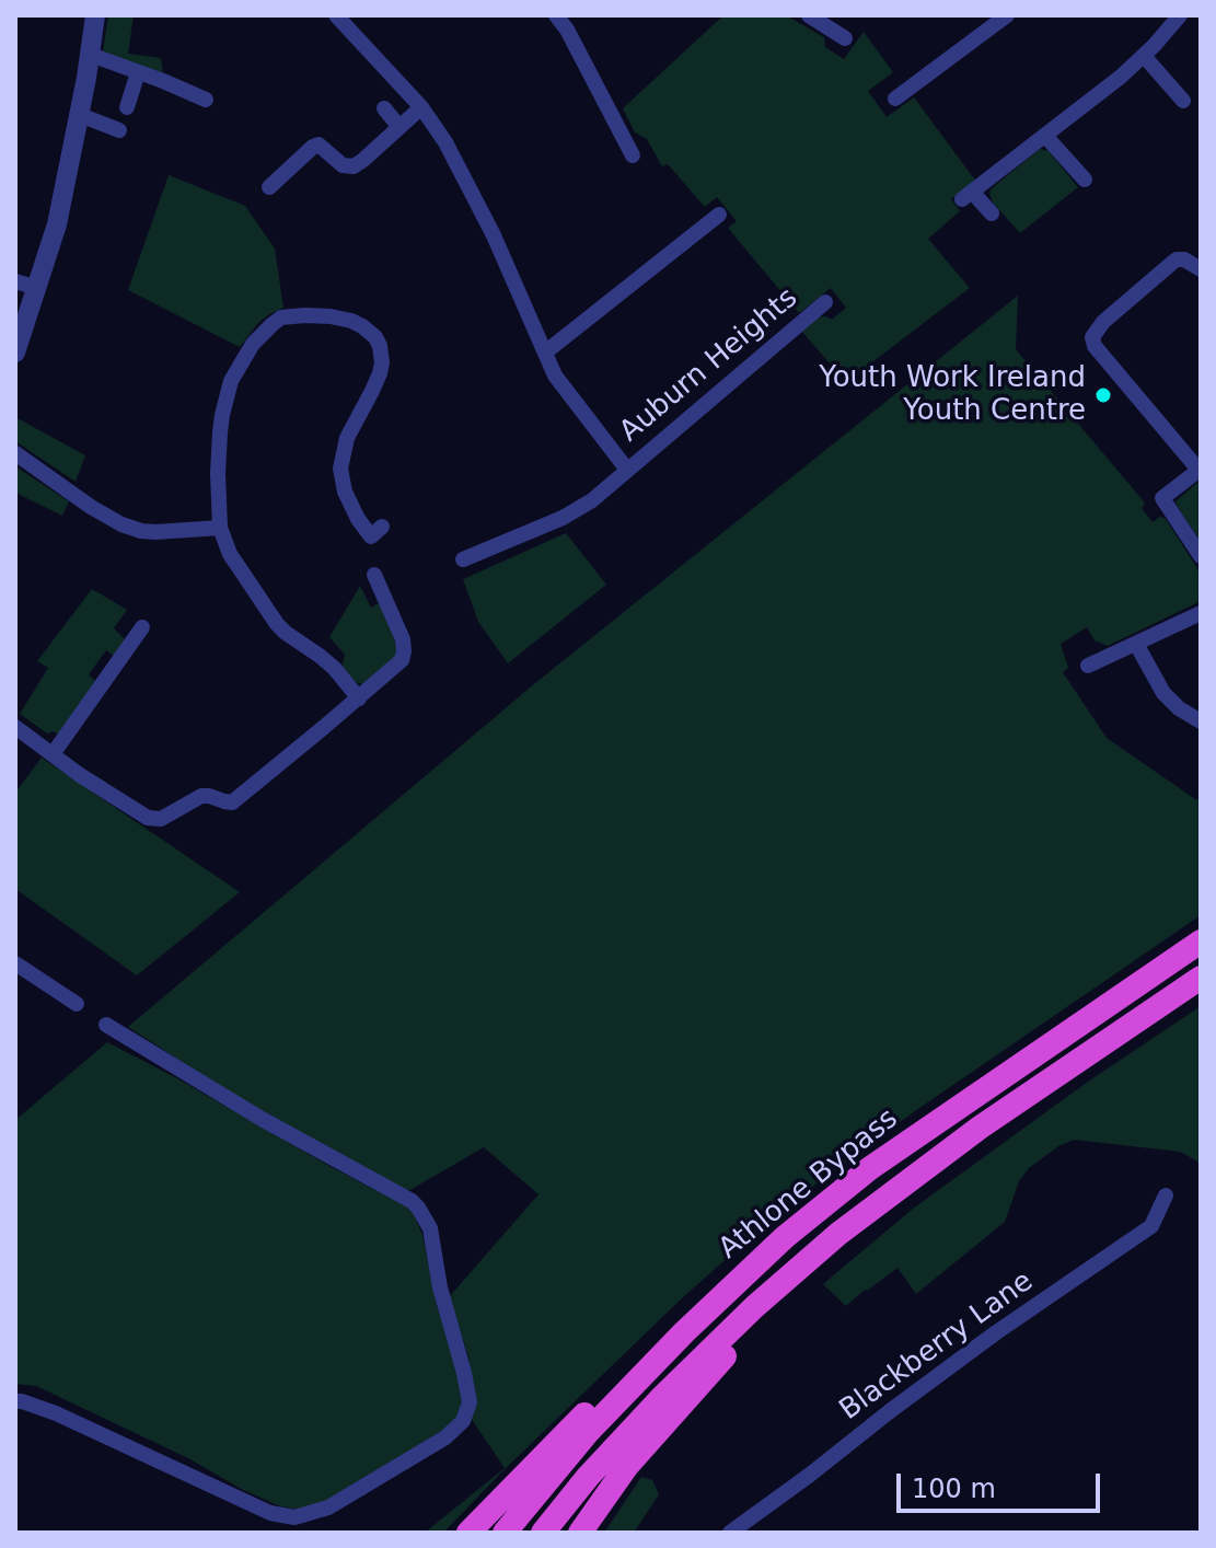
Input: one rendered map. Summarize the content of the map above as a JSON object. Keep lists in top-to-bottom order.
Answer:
{
  "streets": {
    "highway": ["Athlone Bypass"],
    "street": ["Auburn Heights", "Blackberry Lane"]
  },
  "places": ["Youth Work Ireland Youth Centre"],
  "scale_bar": "100 m"
}
